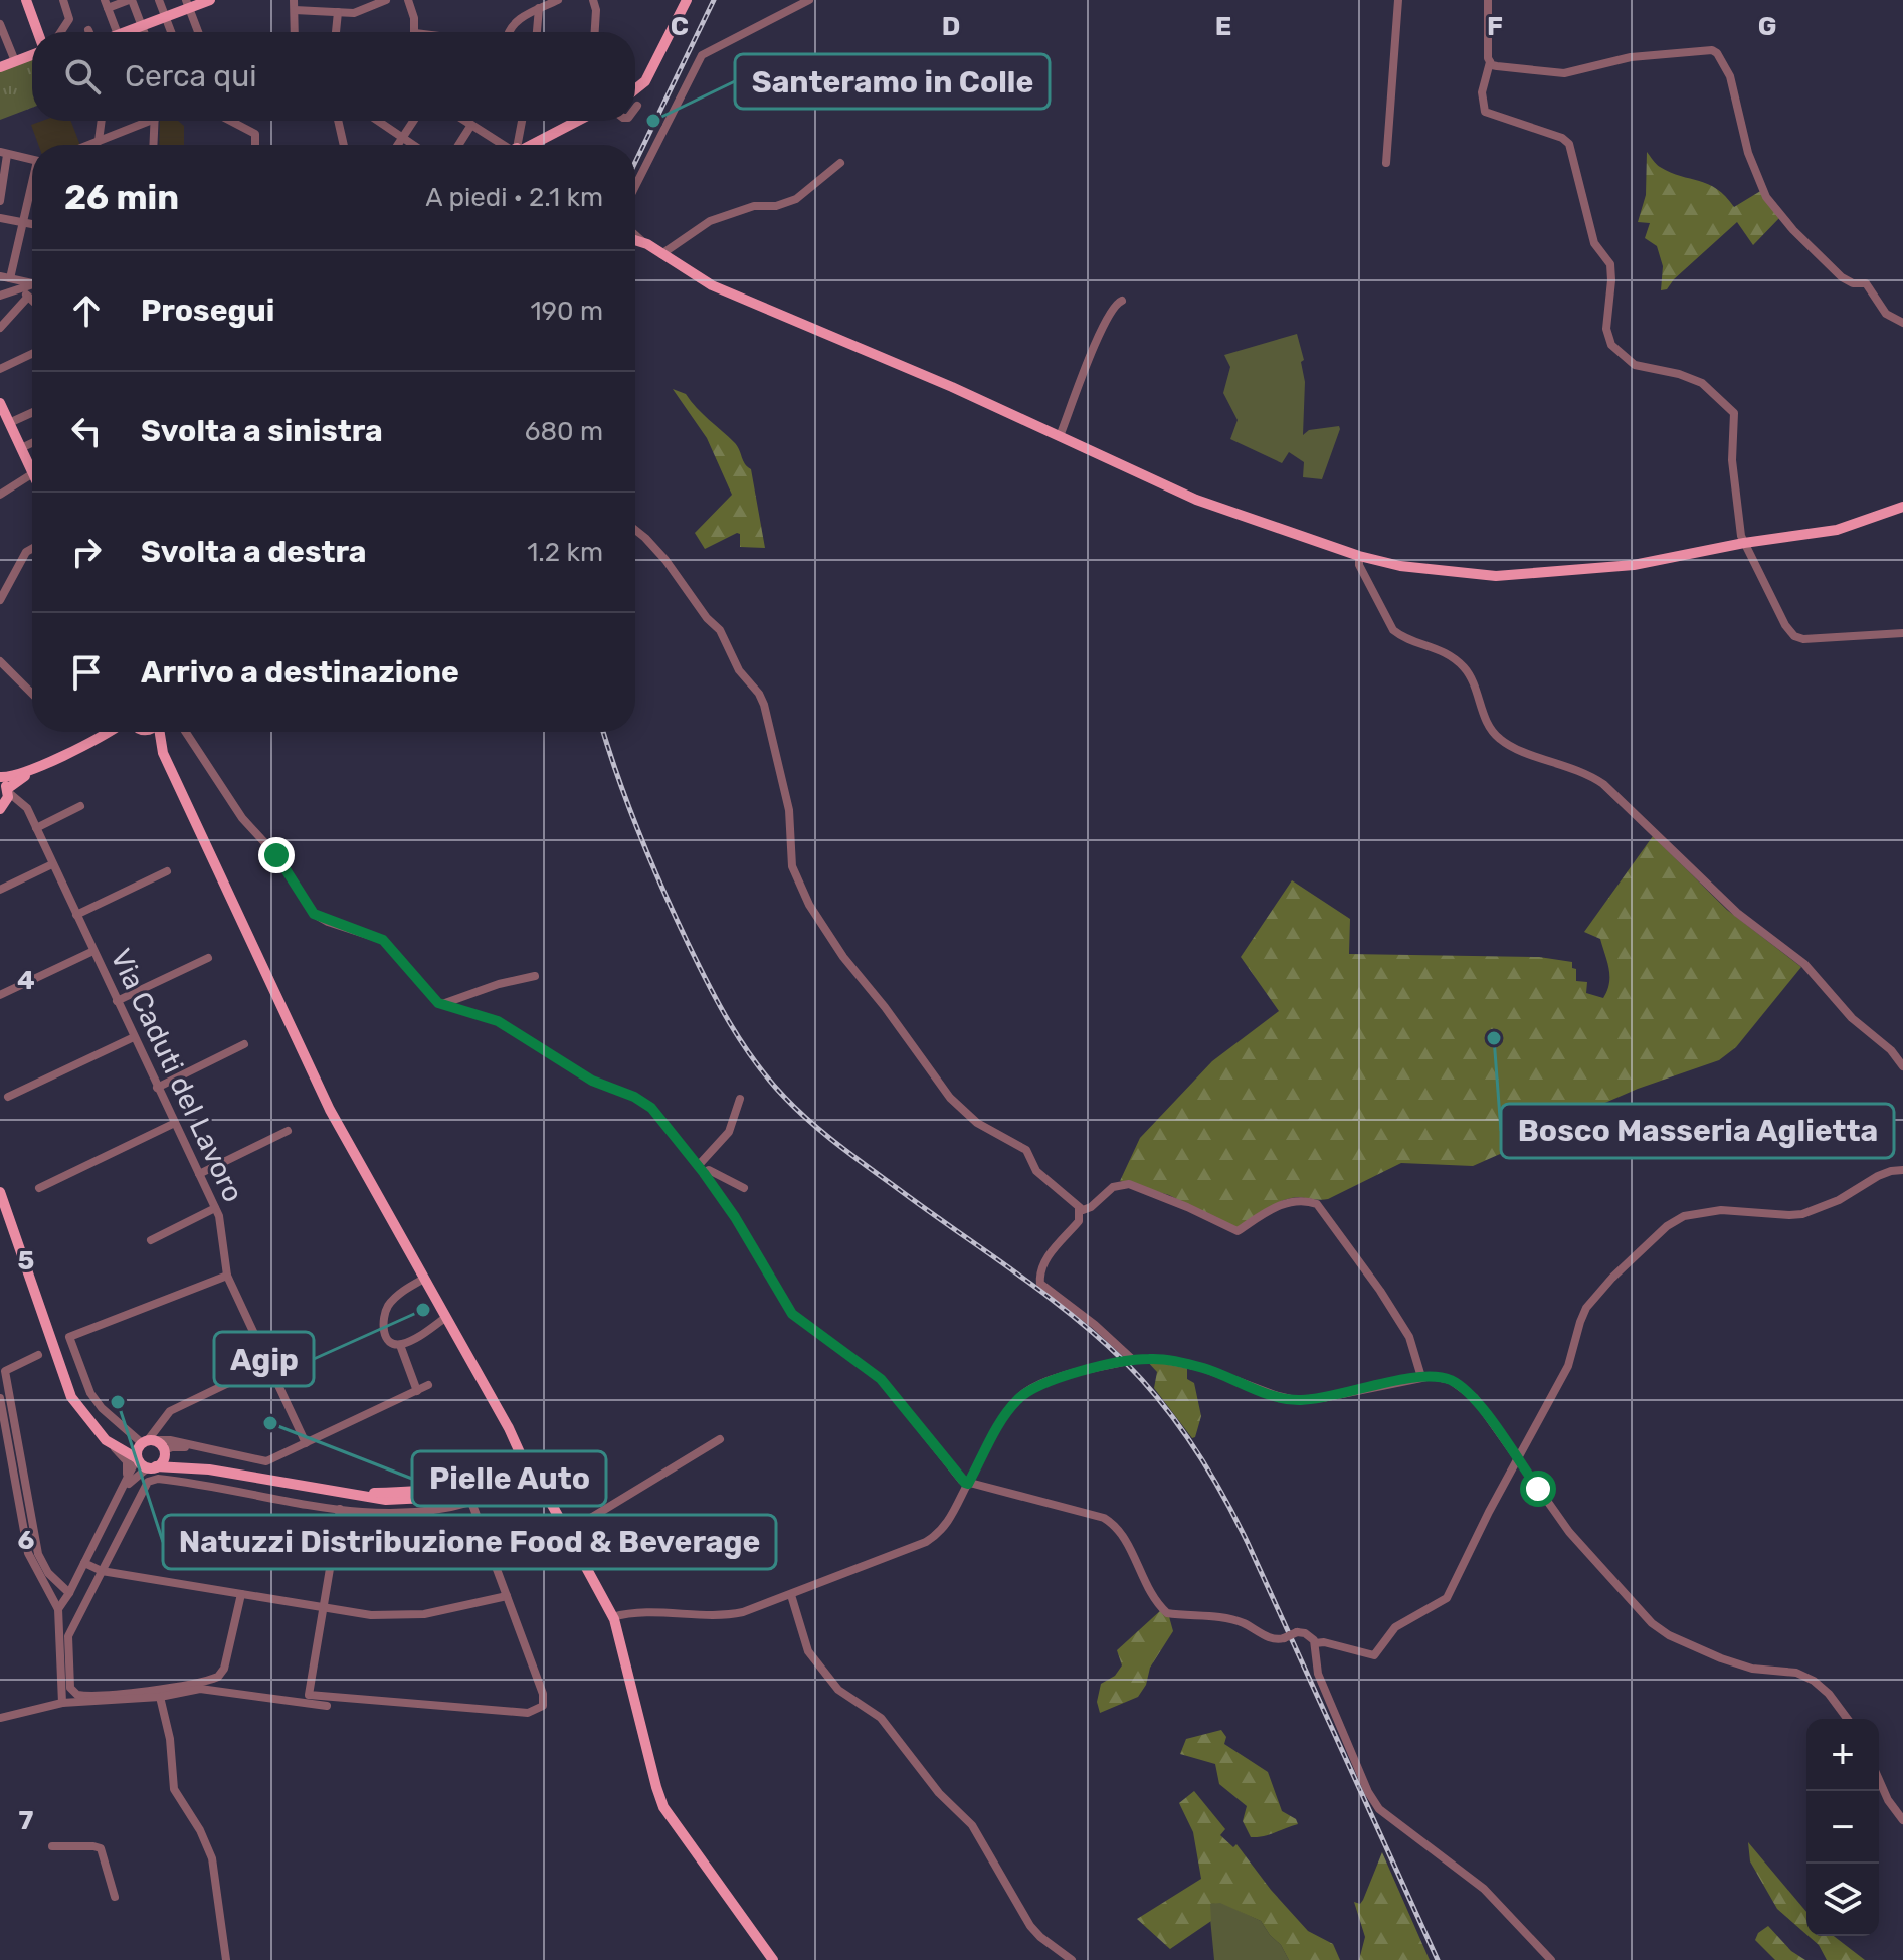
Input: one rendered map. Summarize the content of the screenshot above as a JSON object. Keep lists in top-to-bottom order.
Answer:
{
  "streets": {
    "street": ["Via Caduti del Lavoro"]
  },
  "places": [
    "Santeramo in Colle",
    "Bosco Masseria Aglietta",
    "Agip",
    "Natuzzi Distribuzione Food & Beverage",
    "Pielle Auto"
  ],
  "page": {
    "search": "Cerca qui",
    "heading": ["26 min", "A piedi · 2.1 km"],
    "list": [
      ["Prosegui", "190 m"],
      ["Svolta a sinistra", "680 m"],
      ["Svolta a destra", "1.2 km"],
      "Arrivo a destinazione"
    ],
    "map_buttons": ["+", "−"]
  },
  "grid": {
    "columns": [
      "C",
      "D",
      "E",
      "F",
      "G"
    ],
    "rows": [
      "4",
      "5",
      "6",
      "7"
    ]
  }
}
